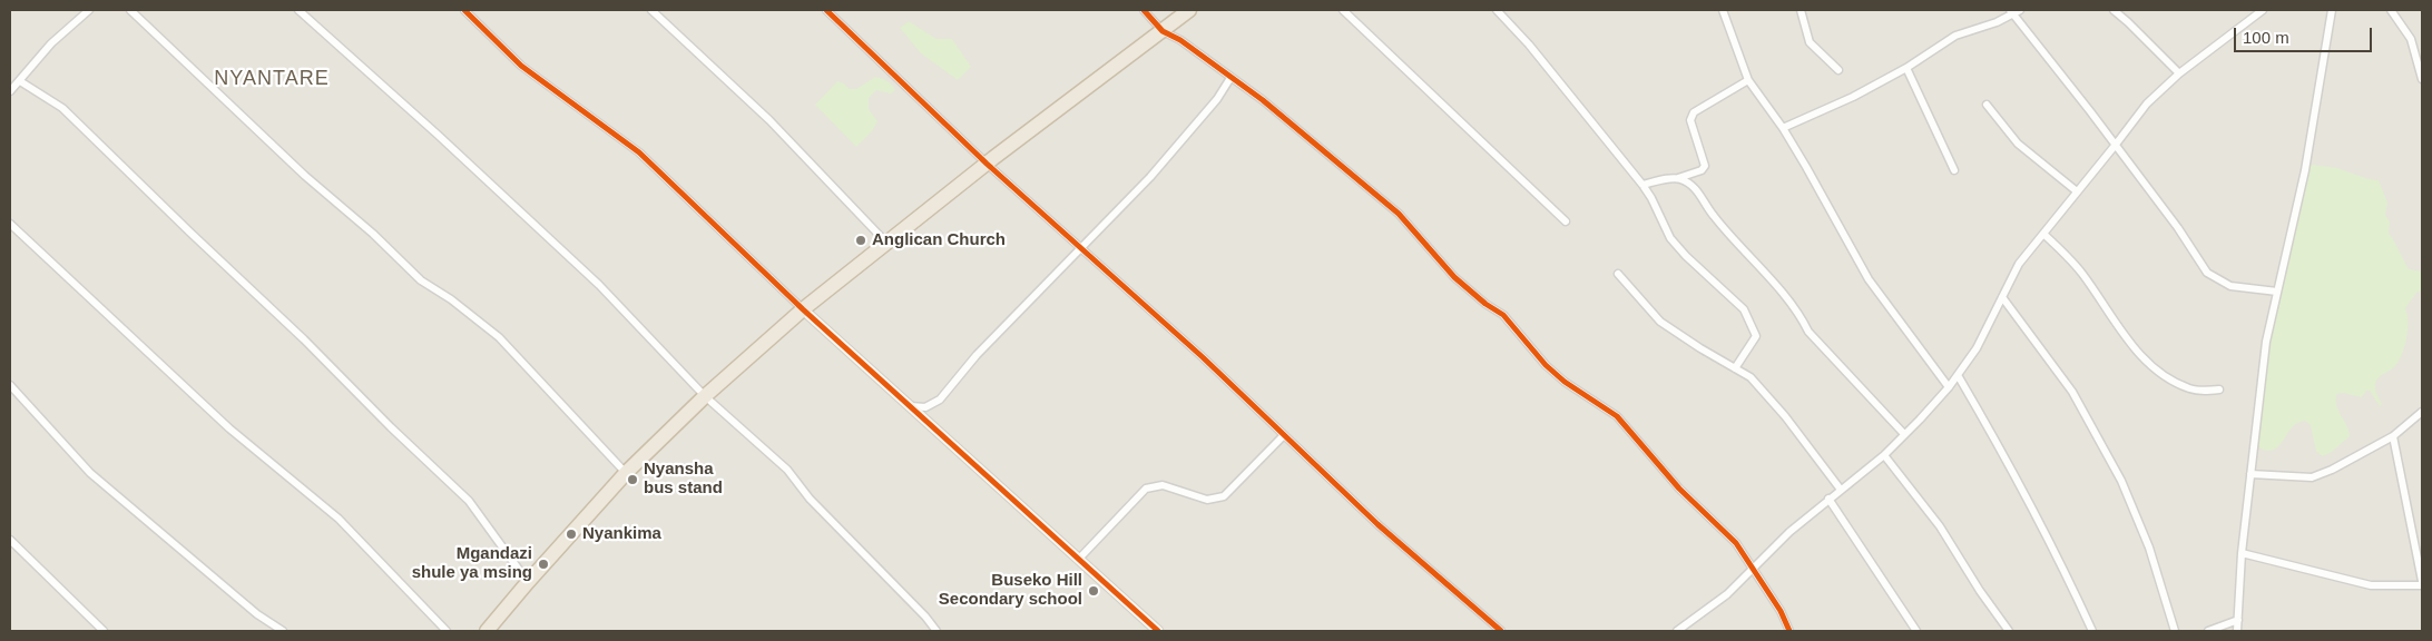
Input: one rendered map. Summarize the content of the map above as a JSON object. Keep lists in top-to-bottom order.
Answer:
{
  "districts": ["NYANTARE"],
  "places": [
    "Anglican Church",
    "Nyansha bus stand",
    "Nyankima",
    "Mgandazi shule ya msing",
    "Buseko Hill Secondary school"
  ],
  "scale_bar": "100 m"
}
